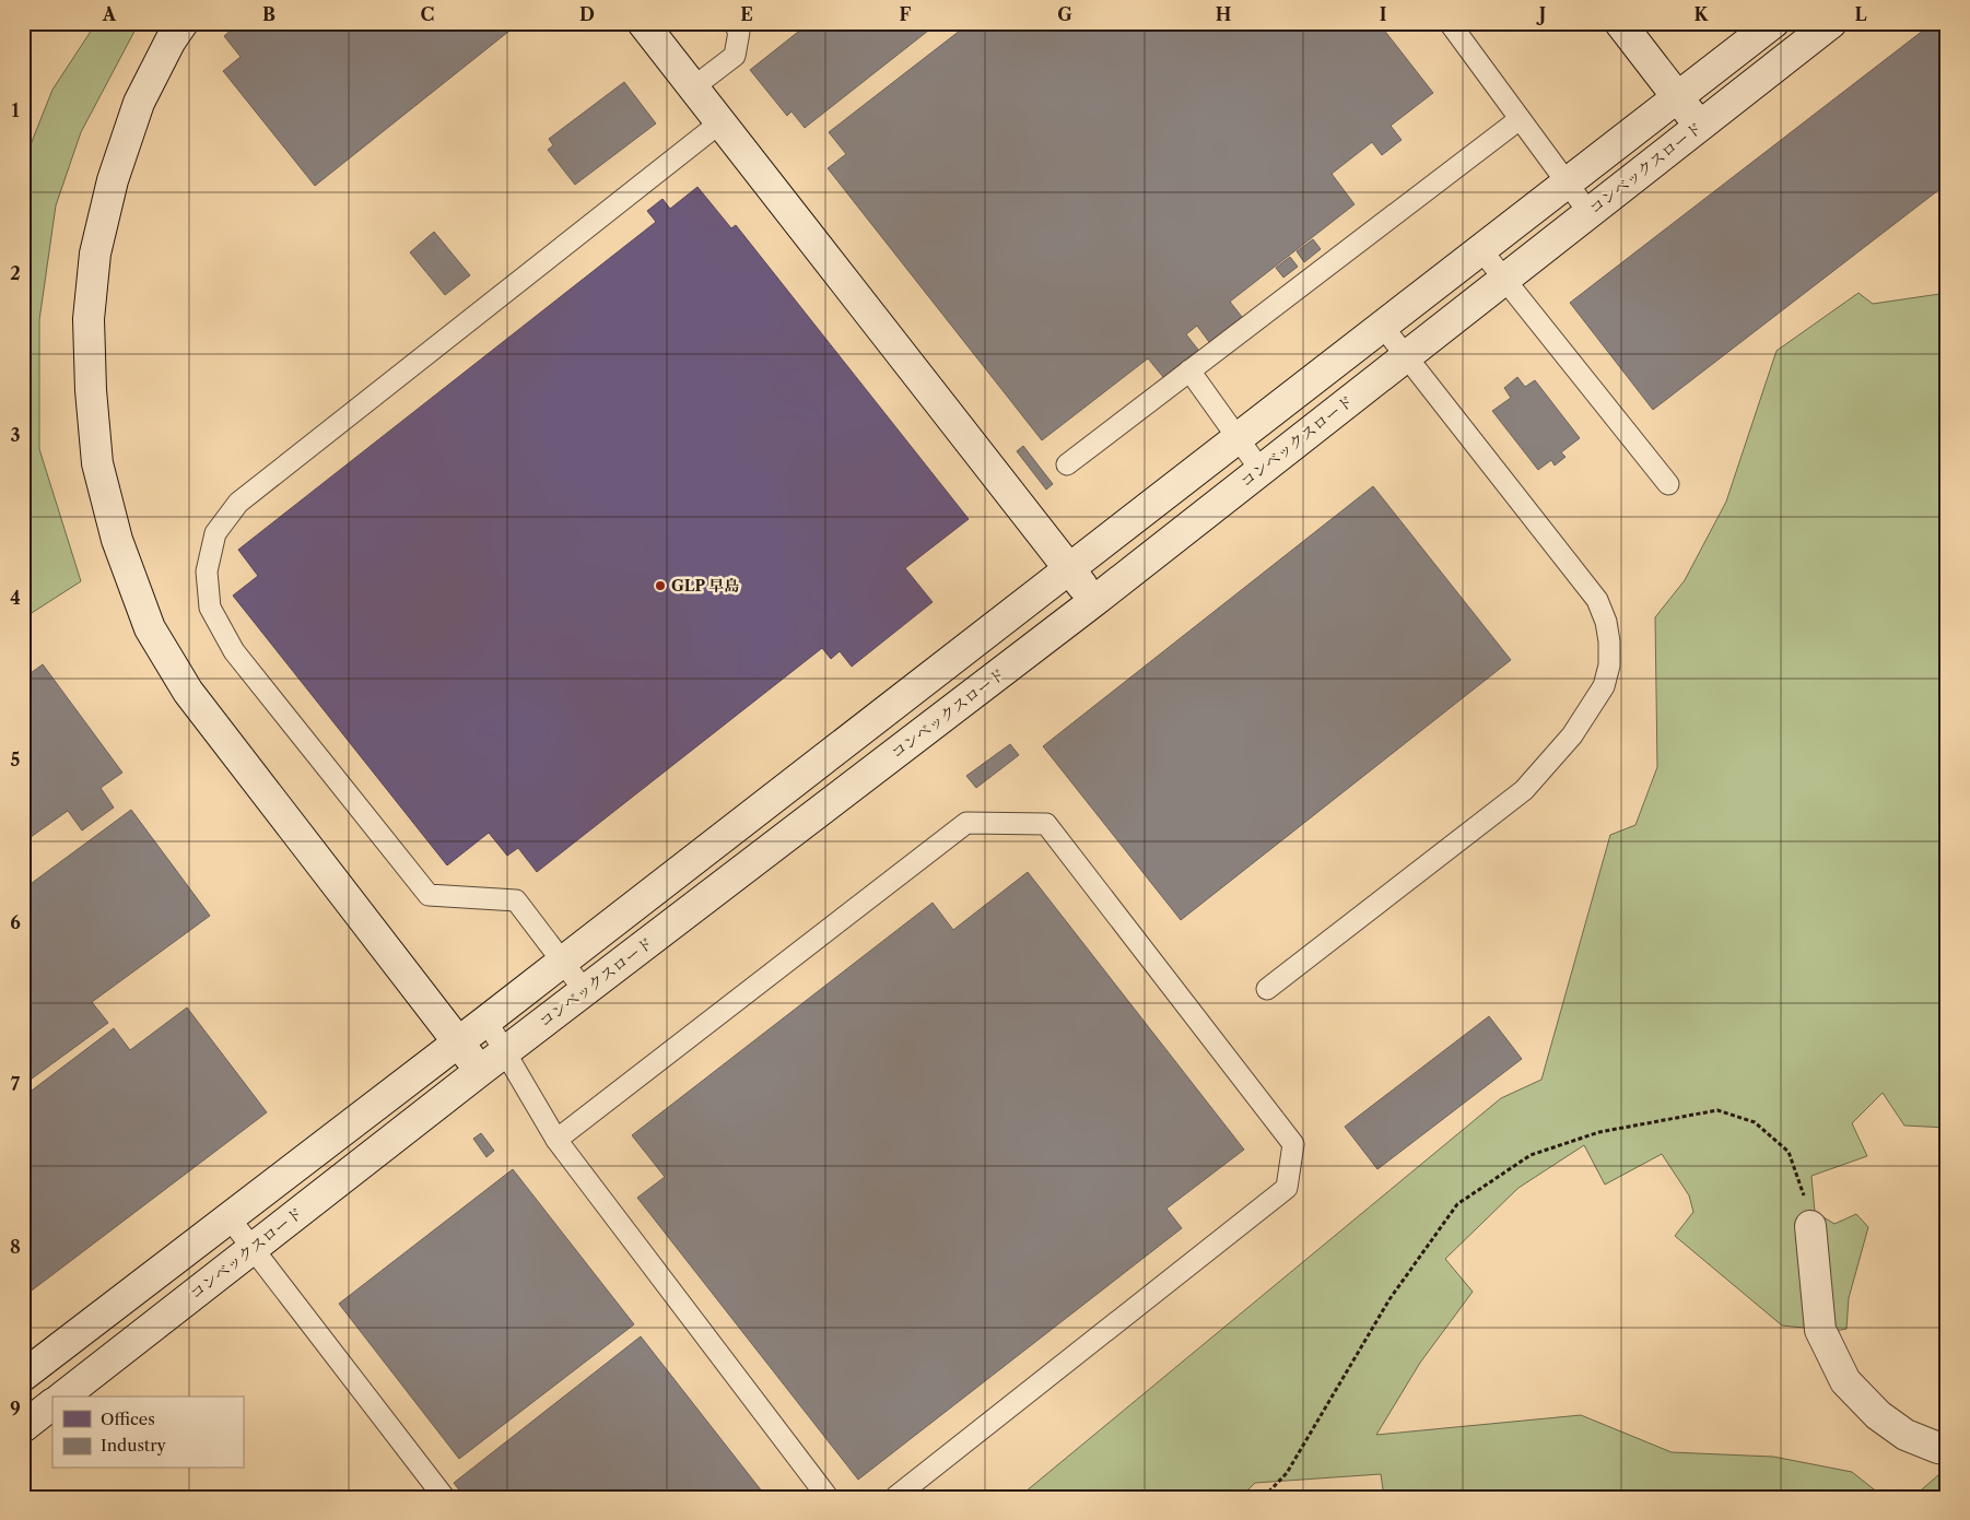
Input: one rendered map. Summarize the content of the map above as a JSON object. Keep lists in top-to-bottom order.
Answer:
{
  "streets": {
    "street": ["コンベックスロード"]
  },
  "places": ["GLP 早島"],
  "legend": ["Offices", "Industry"],
  "grid": {
    "columns": [
      "A",
      "B",
      "C",
      "D",
      "E",
      "F",
      "G",
      "H",
      "I",
      "J",
      "K",
      "L"
    ],
    "rows": [
      "1",
      "2",
      "3",
      "4",
      "5",
      "6",
      "7",
      "8",
      "9"
    ]
  }
}
